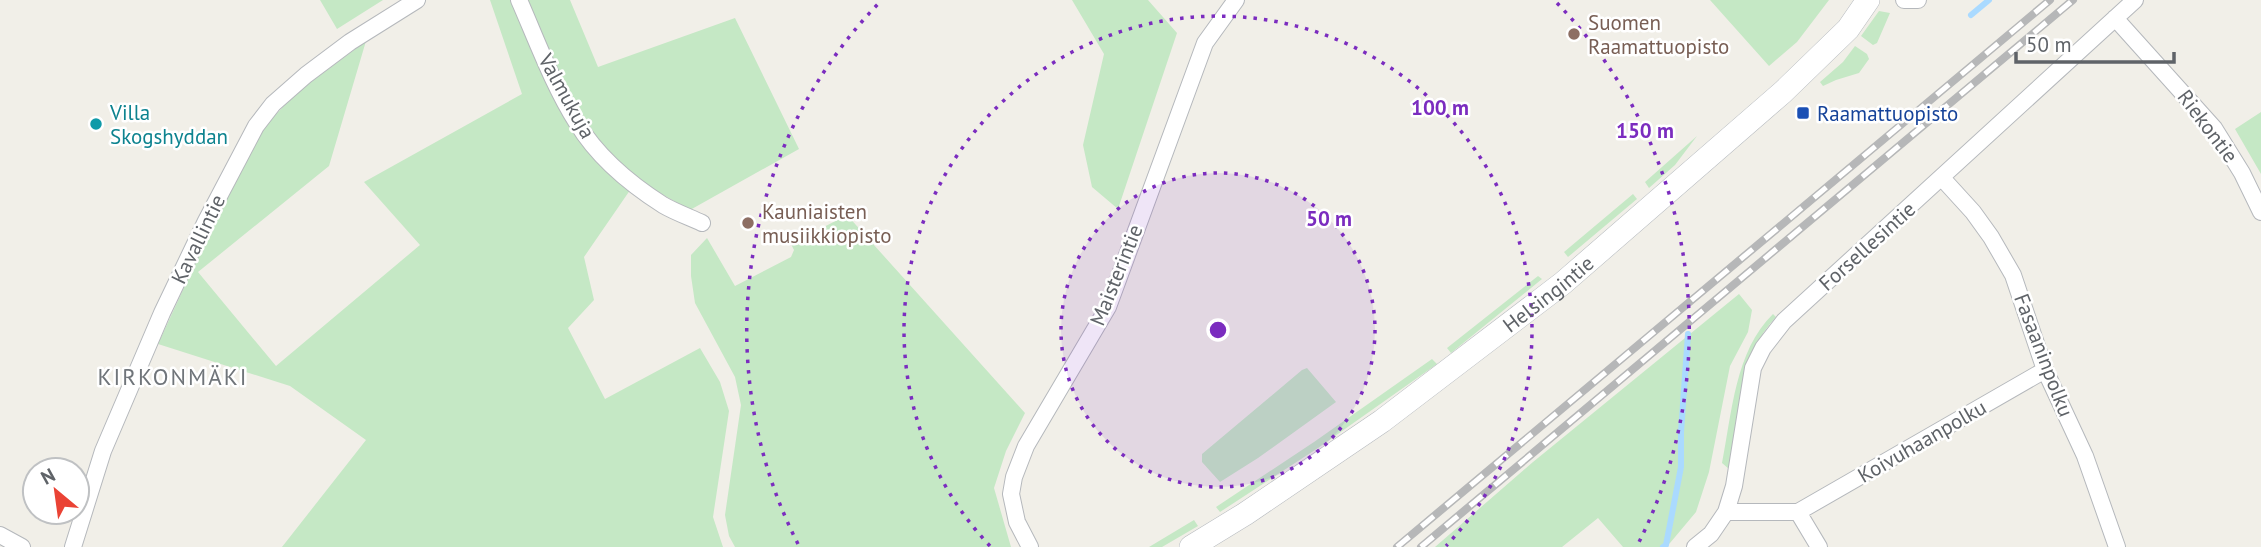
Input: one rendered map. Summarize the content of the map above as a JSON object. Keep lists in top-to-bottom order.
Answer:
{
  "streets": {
    "main road": ["Helsingintie"],
    "street": [
      "Valmukuja",
      "Riekontie",
      "Kavallintie",
      "Forsellesintie",
      "Maisterintie",
      "Fasaaninpolku",
      "Koivuhaanpolku"
    ]
  },
  "crossings": [
    ["Riekontie", "Forsellesintie"],
    ["Forsellesintie", "Fasaaninpolku"],
    ["Fasaaninpolku", "Koivuhaanpolku"]
  ],
  "districts": ["KIRKONMÄKI"],
  "places": {
    "other": ["Suomen Raamattuopisto", "Villa Skogshyddan", "Kauniaisten musiikkiopisto"],
    "transit": ["Raamattuopisto"]
  },
  "scale_bar": "50 m",
  "north": "top left",
  "rings": ["100 m", "150 m", "50 m"]
}
